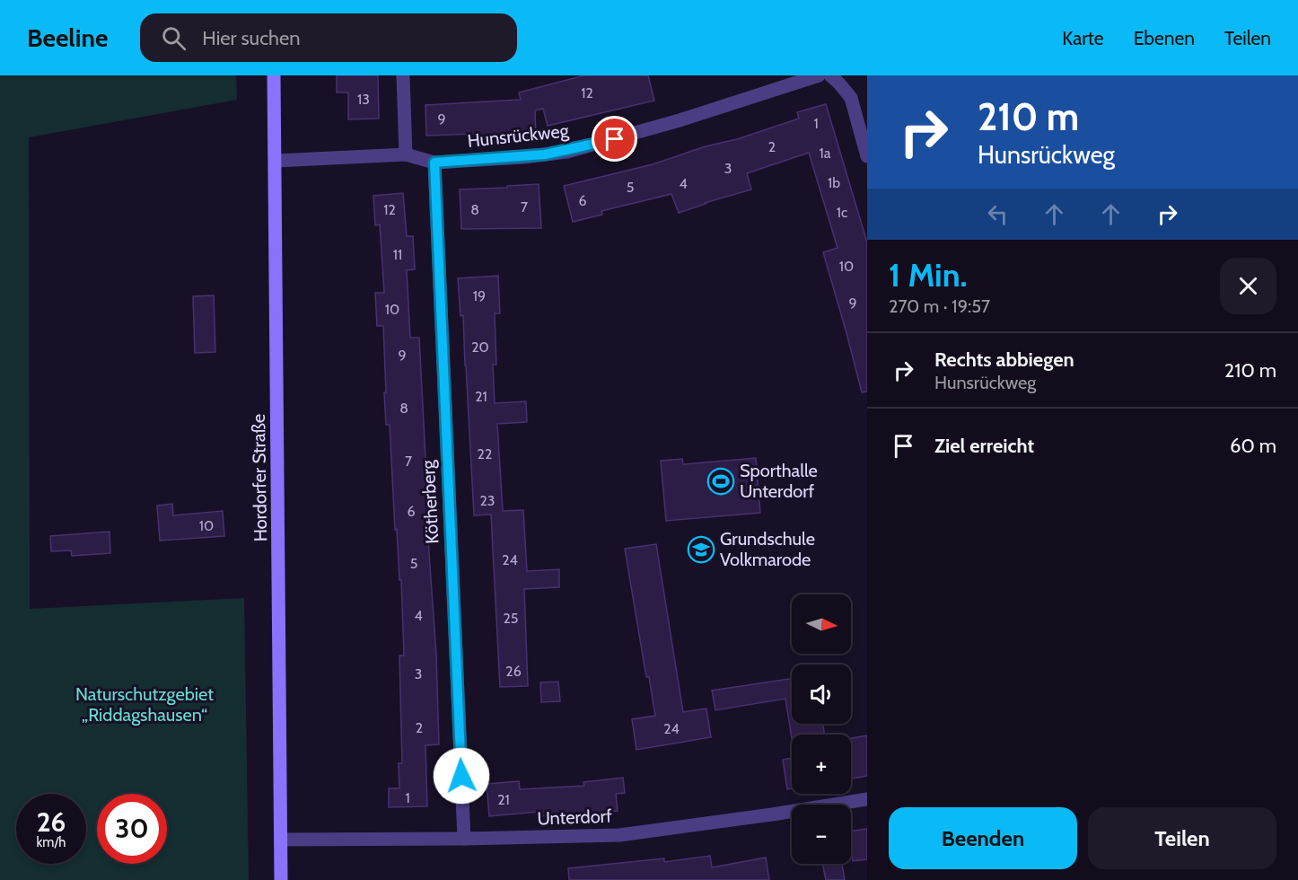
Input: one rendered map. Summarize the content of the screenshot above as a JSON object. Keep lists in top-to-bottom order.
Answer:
{
  "streets": {
    "main road": ["Hordorfer Straße"],
    "street": ["Hunsrückweg", "Kötherberg", "Unterdorf"]
  },
  "crossings": [
    ["Hunsrückweg", "Hordorfer Straße"],
    ["Hunsrückweg", "Kötherberg"],
    ["Hordorfer Straße", "Unterdorf"],
    ["Kötherberg", "Unterdorf"]
  ],
  "parks": ["Naturschutzgebiet „Riddagshausen“"],
  "places": {
    "sports": ["Sporthalle Unterdorf"],
    "school or university": ["Grundschule Volkmarode"]
  },
  "house_numbers": [
    "12",
    "13",
    "9",
    "1",
    "2",
    "1a",
    "3",
    "1b",
    "4",
    "5",
    "6",
    "7",
    "12",
    "8",
    "1c",
    "11",
    "10",
    "19",
    "9",
    "10",
    "20",
    "9",
    "21",
    "8",
    "22",
    "7",
    "23",
    "6",
    "10",
    "24",
    "5",
    "4",
    "25",
    "26",
    "3",
    "2",
    "24",
    "1",
    "21"
  ],
  "north": "right",
  "page": {
    "header": "Beeline",
    "search": "Hier suchen",
    "nav": ["Karte", "Ebenen", "Teilen"],
    "turn": ["210 m", "Hunsrückweg"],
    "heading": ["1 Min.", "270 m · 19:57"],
    "list": [
      {
        "name": "Rechts abbiegen",
        "note": "Hunsrückweg",
        "value": "210 m"
      },
      {
        "name": "Ziel erreicht",
        "value": "60 m"
      }
    ],
    "map_buttons": ["+", "−"],
    "speed": "26 km/h",
    "limit": "30",
    "buttons": ["Beenden", "Teilen"]
  }
}
